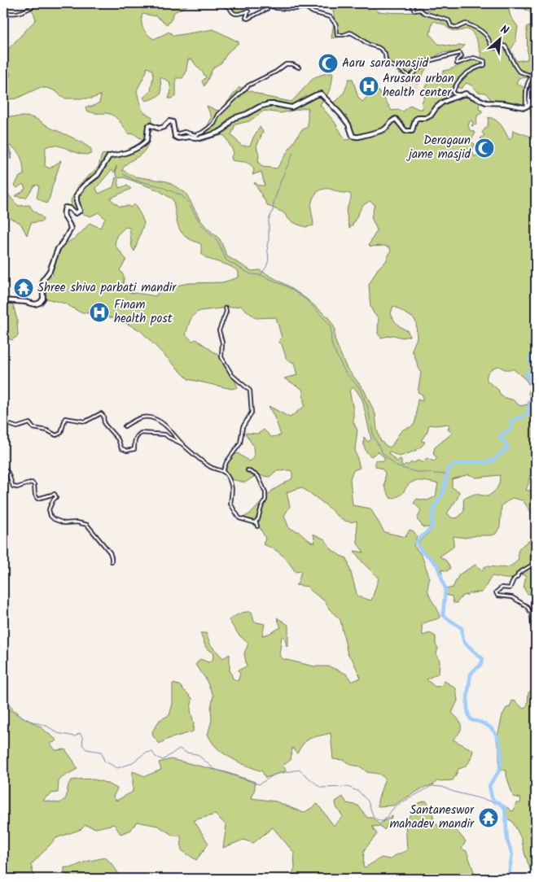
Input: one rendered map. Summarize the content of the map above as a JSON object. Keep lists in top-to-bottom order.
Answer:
{
  "places": {
    "mosque": ["Aaru sara masjid", "Deragaun jame masjid"],
    "hospital": ["Arusara urban health center", "Finam health post"],
    "temple": ["Shree shiva parbati mandir", "Santaneswor mahadev mandir"]
  },
  "north": "top right"
}
